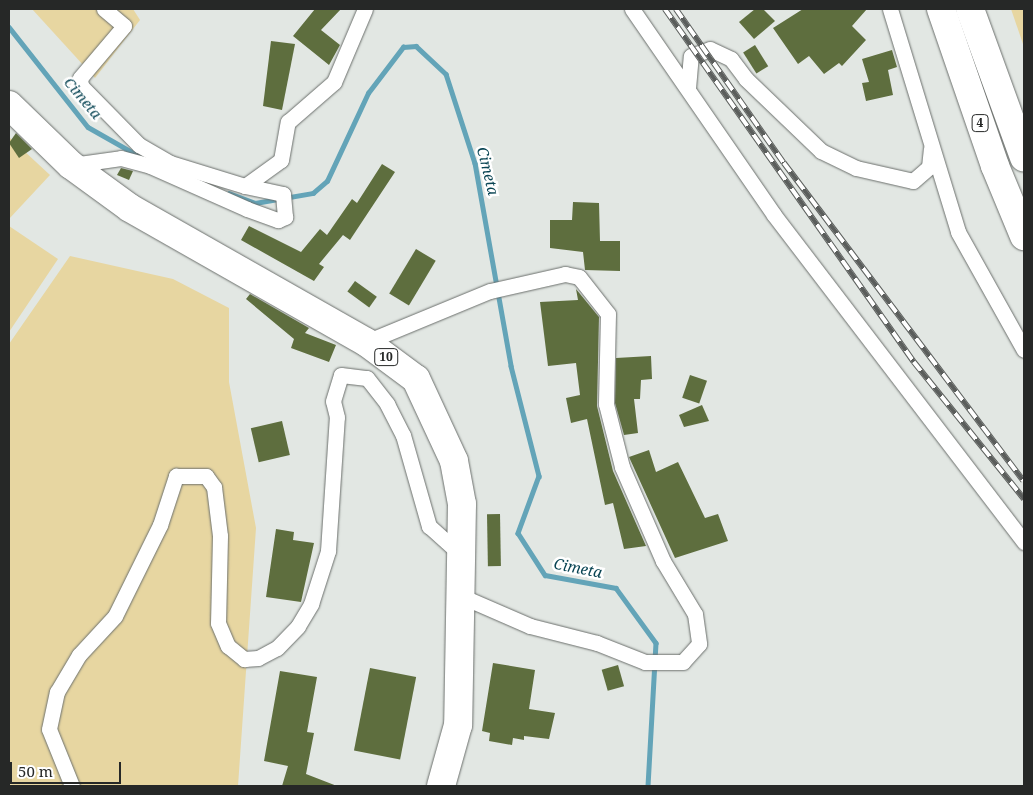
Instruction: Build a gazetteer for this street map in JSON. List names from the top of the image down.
{
  "streets": {
    "highway": ["4", "10"]
  },
  "water": ["Cimeta"],
  "scale_bar": "50 m"
}
